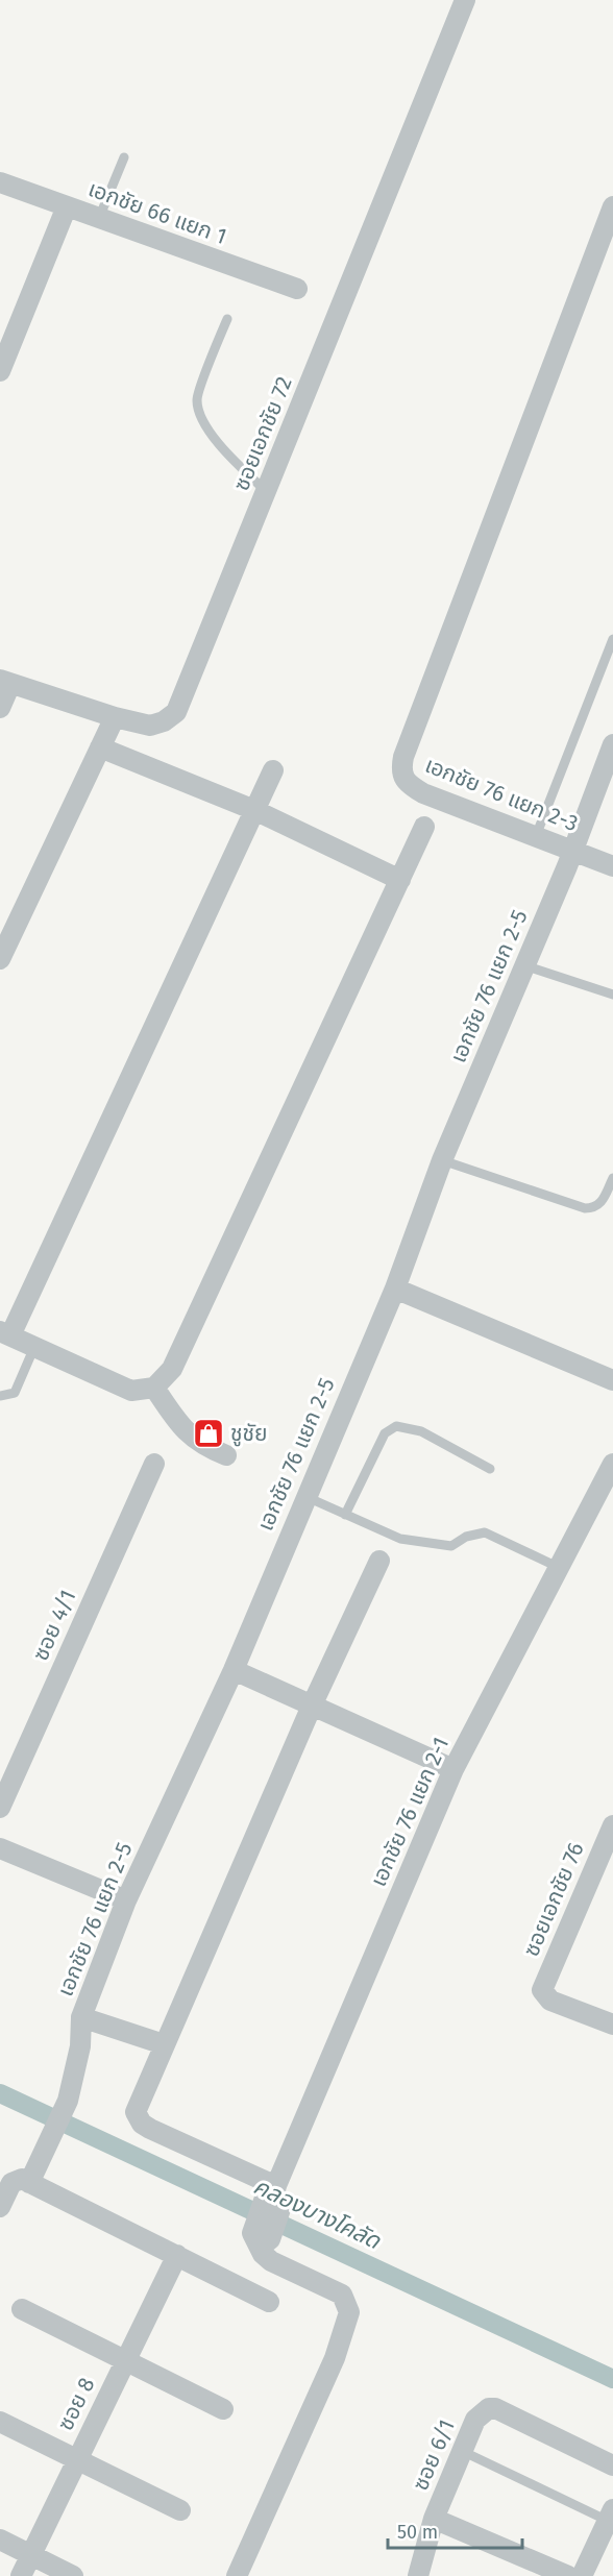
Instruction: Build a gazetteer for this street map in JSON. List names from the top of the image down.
{
  "streets": {
    "street": [
      "เอกชัย 66 แยก 1",
      "ซอยเอกชัย 72",
      "เอกชัย 76 แยก 2-3",
      "เอกชัย 76 แยก 2-5",
      "ซอย 4/1",
      "เอกชัย 76 แยก 2-1",
      "ซอยเอกชัย 76",
      "ซอย 8",
      "ซอย 6/1"
    ]
  },
  "crossings": [
    ["เอกชัย 76 แยก 2-3", "เอกชัย 76 แยก 2-5"]
  ],
  "water": ["คลองบางโคลัด"],
  "places": {
    "shop": ["ชูชัย"]
  },
  "scale_bar": "50 m"
}
